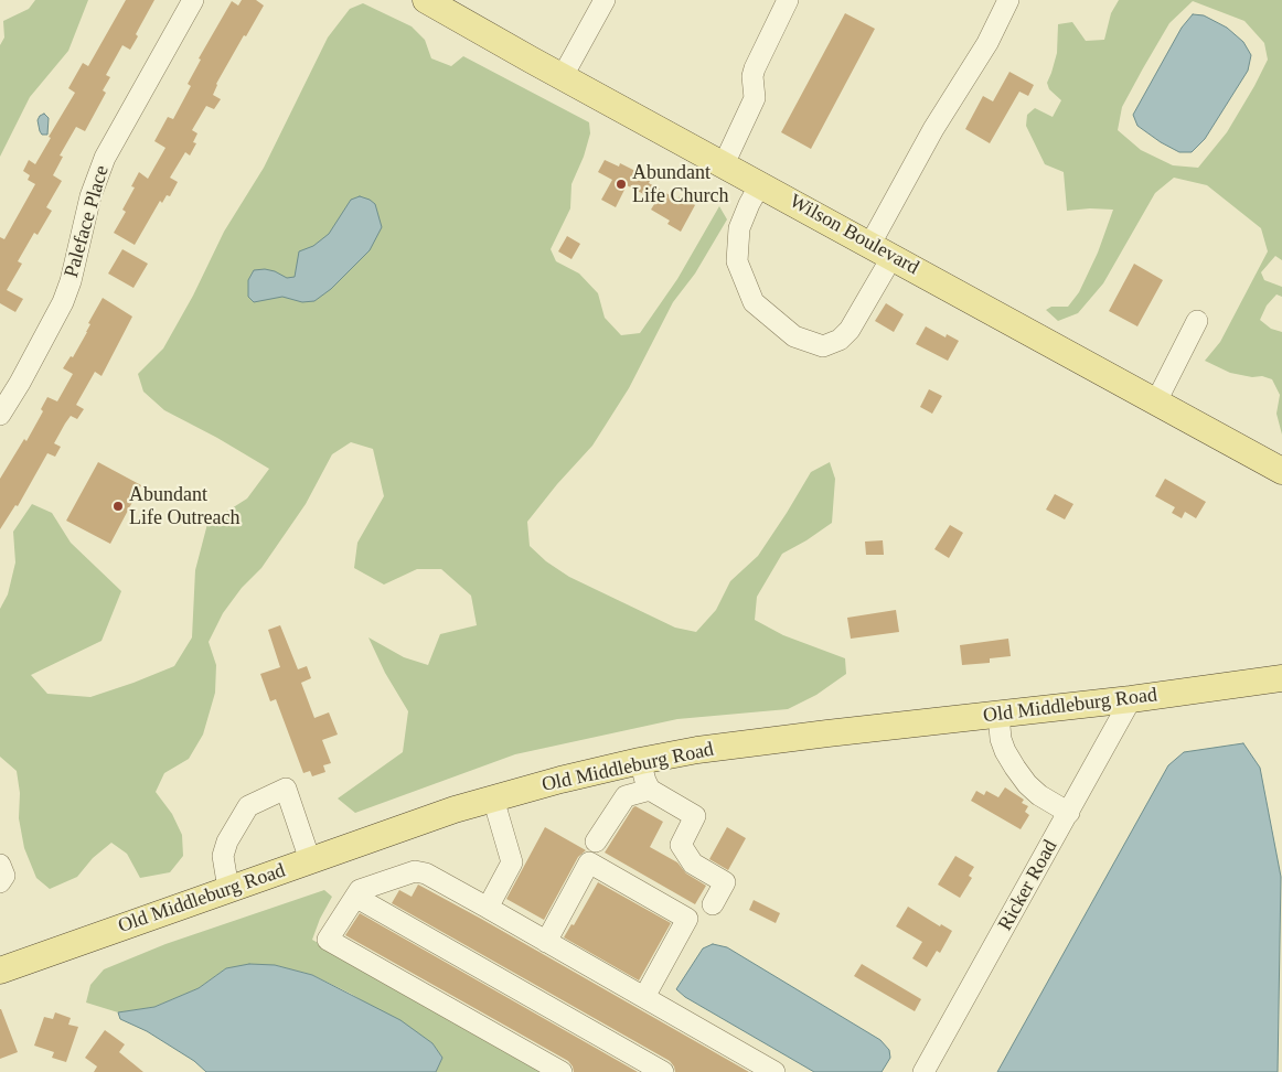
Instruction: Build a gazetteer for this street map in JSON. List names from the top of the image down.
{
  "streets": {
    "main road": ["Wilson Boulevard", "Old Middleburg Road"],
    "street": ["Paleface Place", "Ricker Road"]
  },
  "crossings": [
    ["Old Middleburg Road", "Ricker Road"]
  ],
  "places": ["Abundant Life Church", "Abundant Life Outreach"]
}
